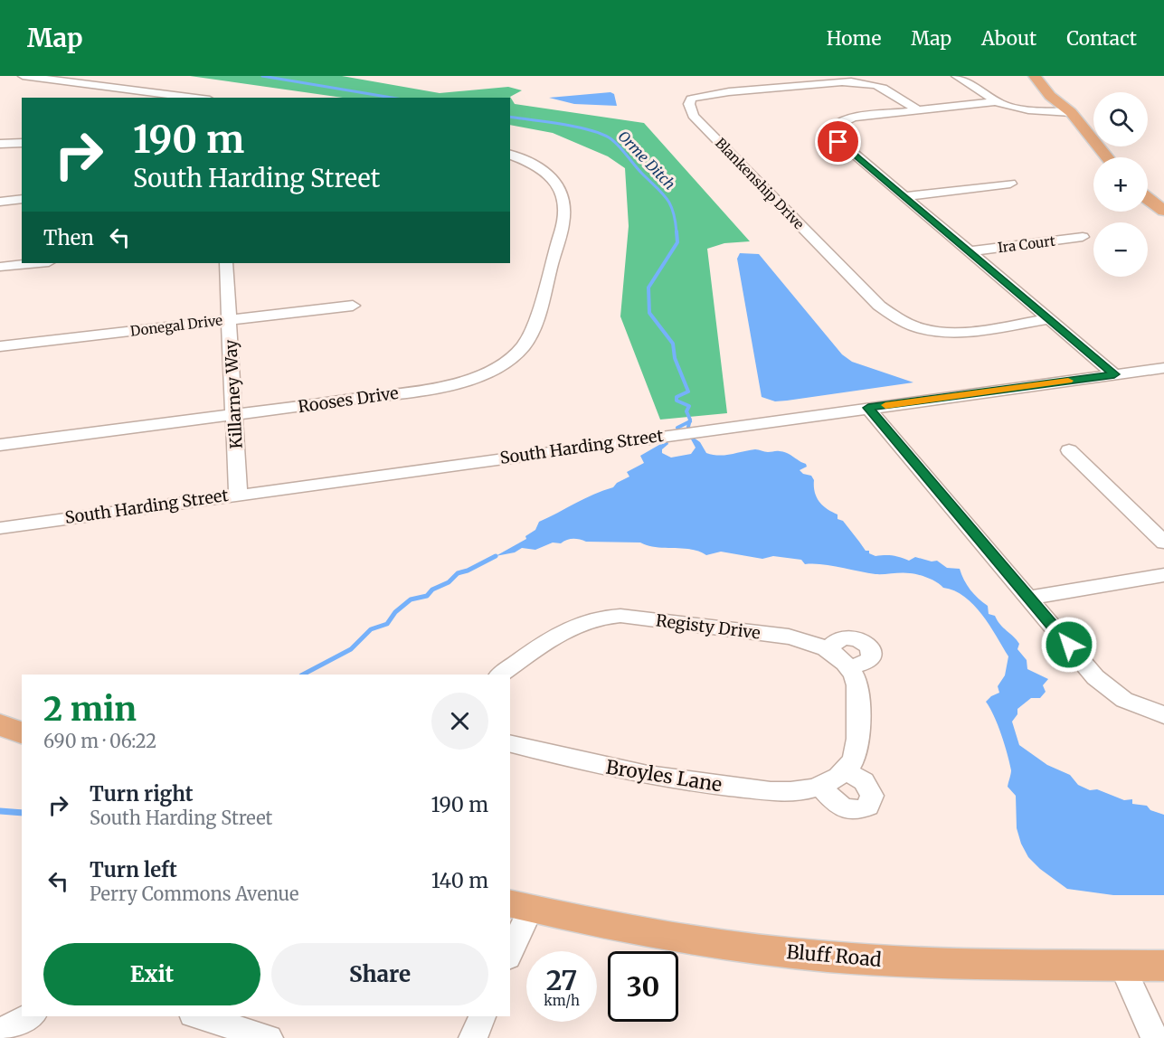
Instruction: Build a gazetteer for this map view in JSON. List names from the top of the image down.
{
  "streets": {
    "main road": ["Bluff Road"],
    "street": [
      "Blankenship Drive",
      "Ira Court",
      "Donegal Drive",
      "Killarney Way",
      "Rooses Drive",
      "South Harding Street",
      "Registy Drive",
      "Broyles Lane"
    ]
  },
  "crossings": [
    ["Donegal Drive", "Killarney Way"],
    ["Killarney Way", "Rooses Drive"],
    ["Killarney Way", "South Harding Street"],
    ["Registy Drive", "Broyles Lane"]
  ],
  "water": ["Orme Ditch"],
  "page": {
    "header": "Map",
    "nav": [
      "Home",
      "Map",
      "About",
      "Contact"
    ],
    "map_buttons": ["+", "−"],
    "turn": ["190 m", "South Harding Street"],
    "then": "Then",
    "heading": ["2 min", "690 m · 06:22"],
    "list": [
      {
        "name": "Turn right",
        "note": "South Harding Street",
        "value": "190 m"
      },
      {
        "name": "Turn left",
        "note": "Perry Commons Avenue",
        "value": "140 m"
      }
    ],
    "buttons": ["Exit", "Share"],
    "speed": "27 km/h",
    "limit": "30"
  }
}
